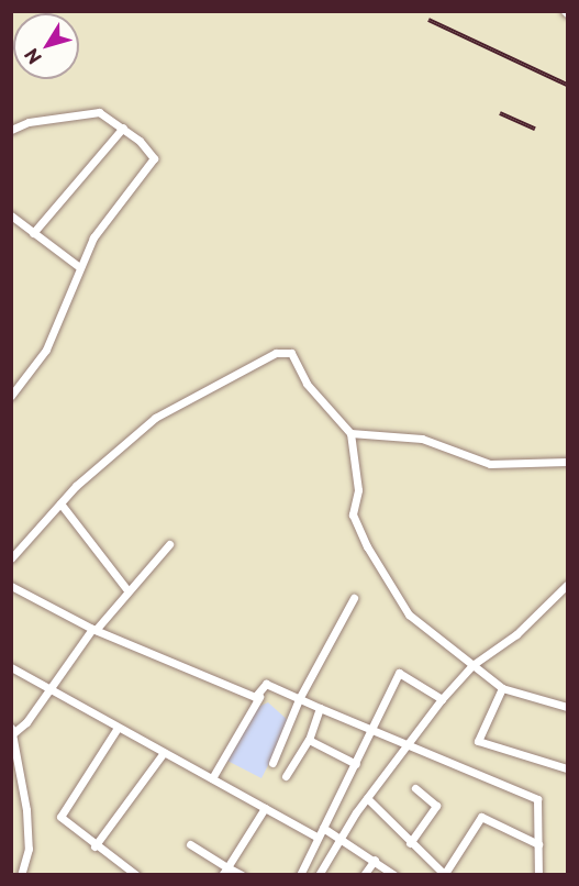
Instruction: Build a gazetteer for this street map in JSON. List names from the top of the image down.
{
  "north": "bottom left"
}
